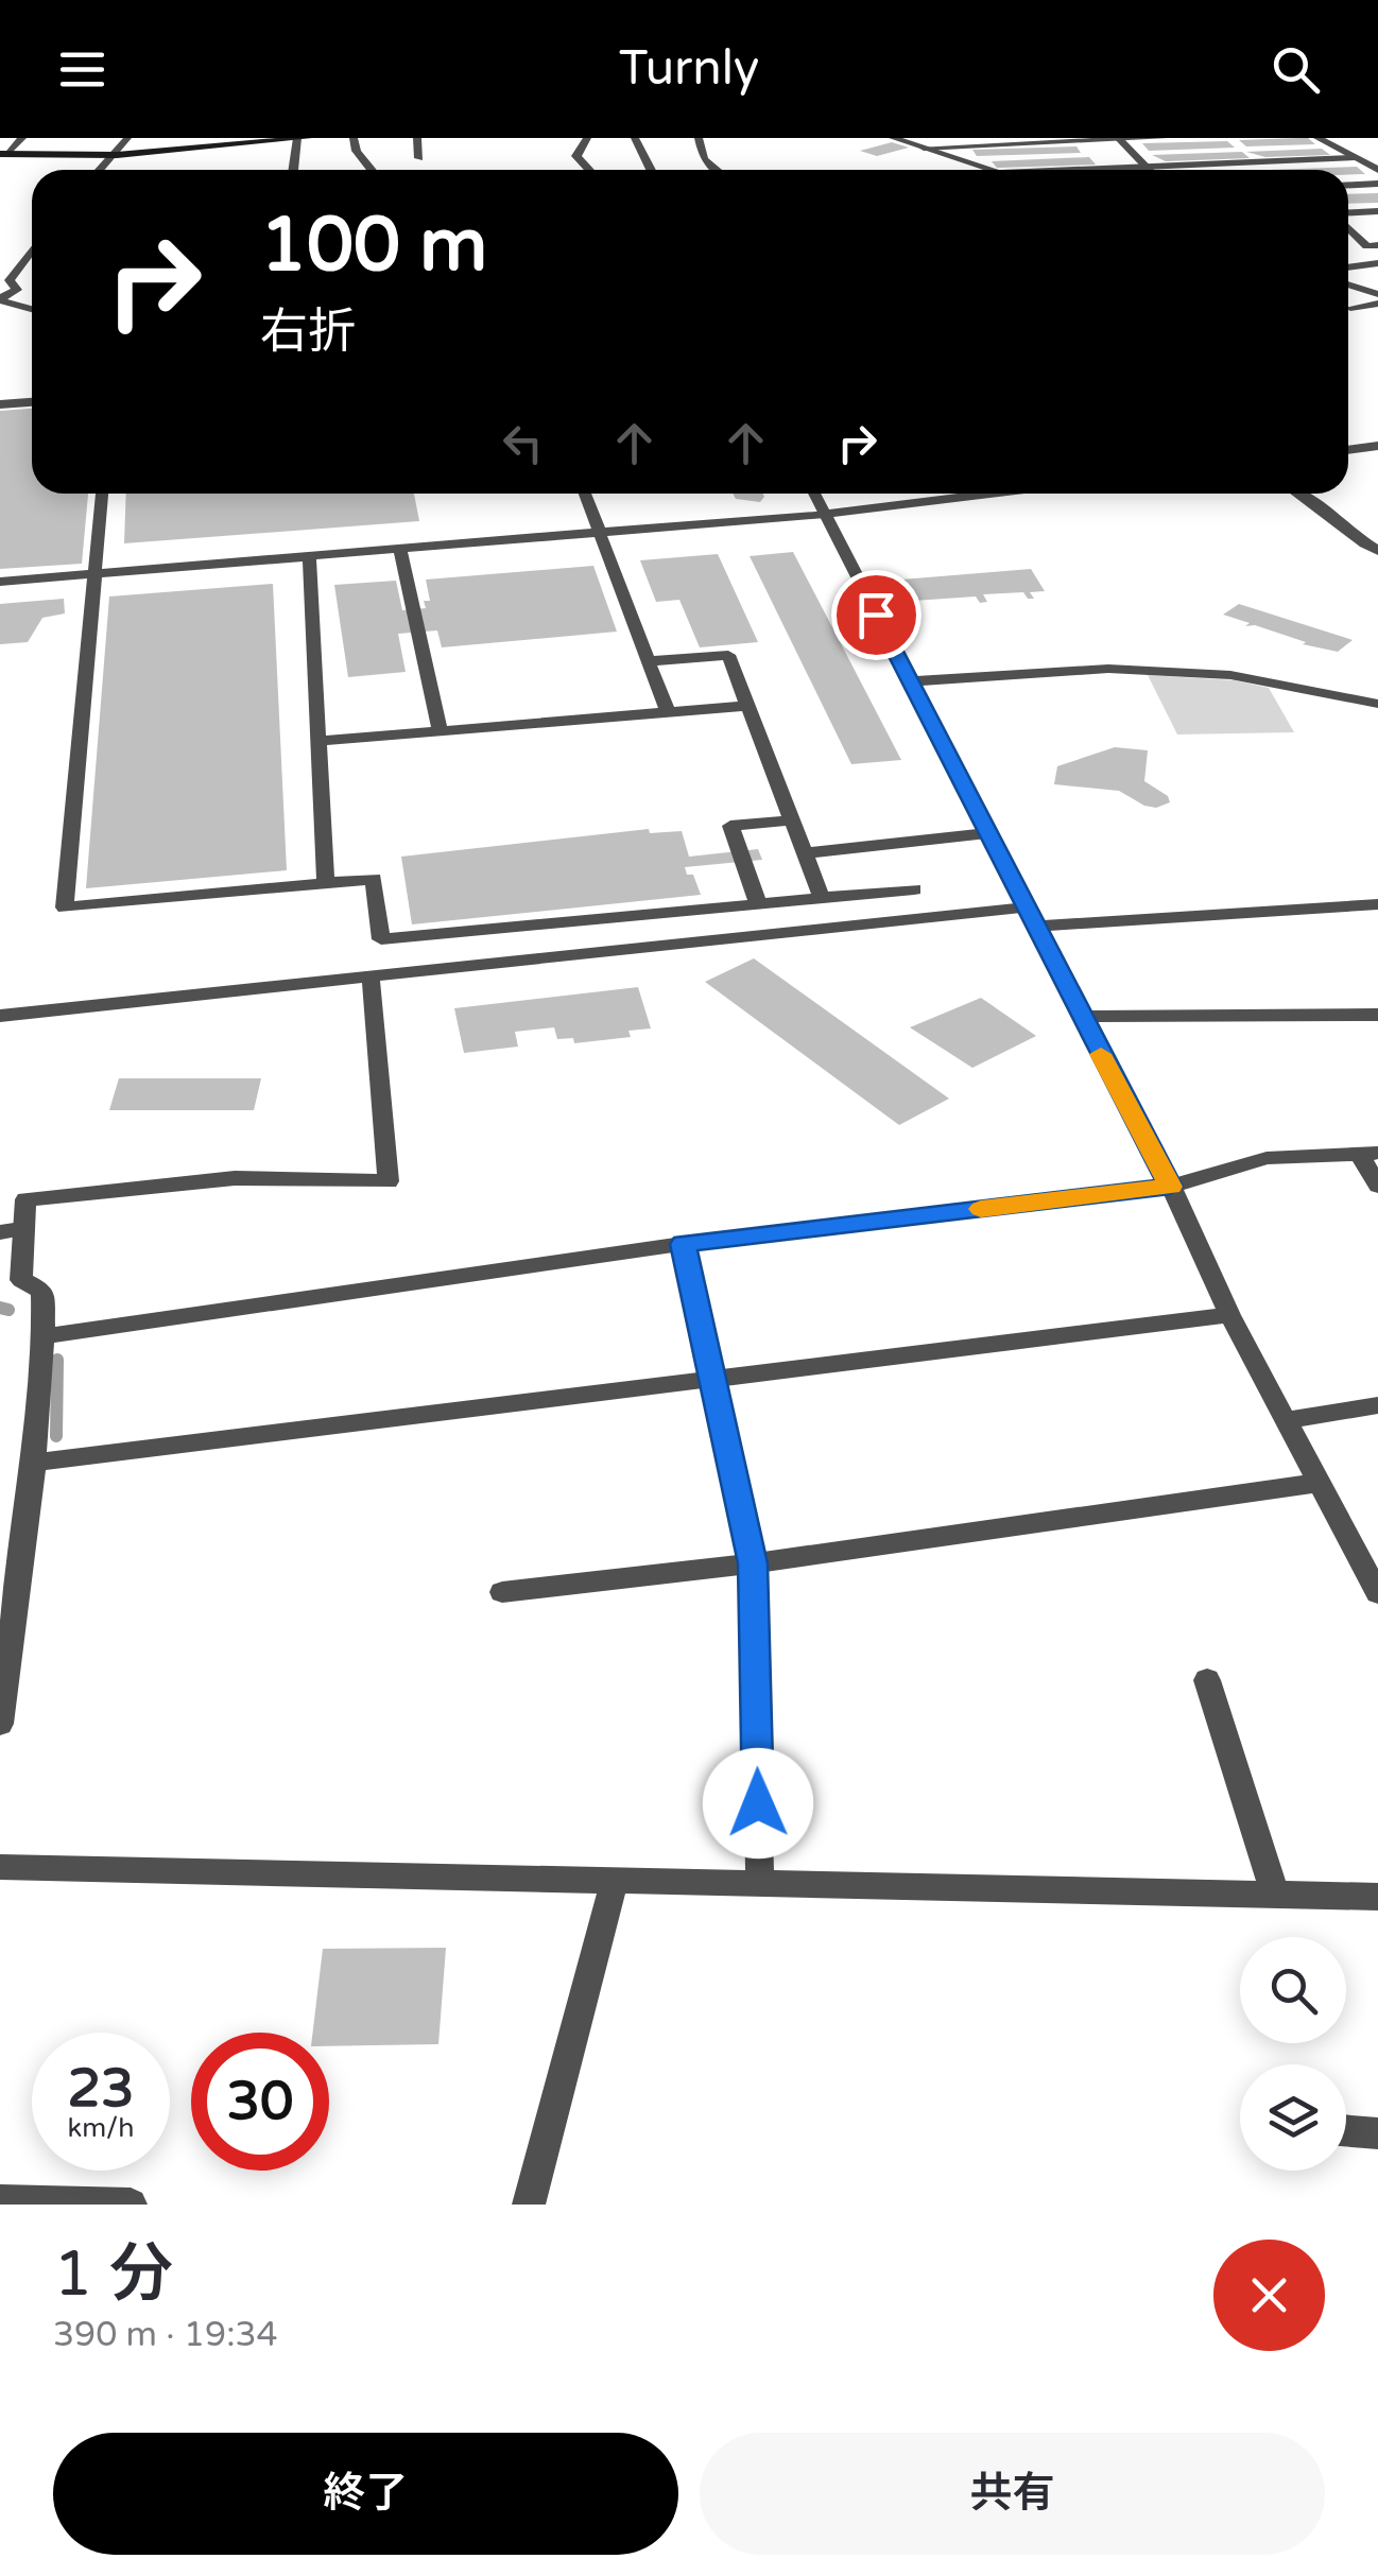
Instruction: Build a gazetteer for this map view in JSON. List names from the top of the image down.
{
  "page": {
    "header": "Turnly",
    "turn": ["100 m", "右折"],
    "speed": "23 km/h",
    "limit": "30",
    "heading": ["1 分", "390 m · 19:34"],
    "buttons": ["終了", "共有"]
  }
}
